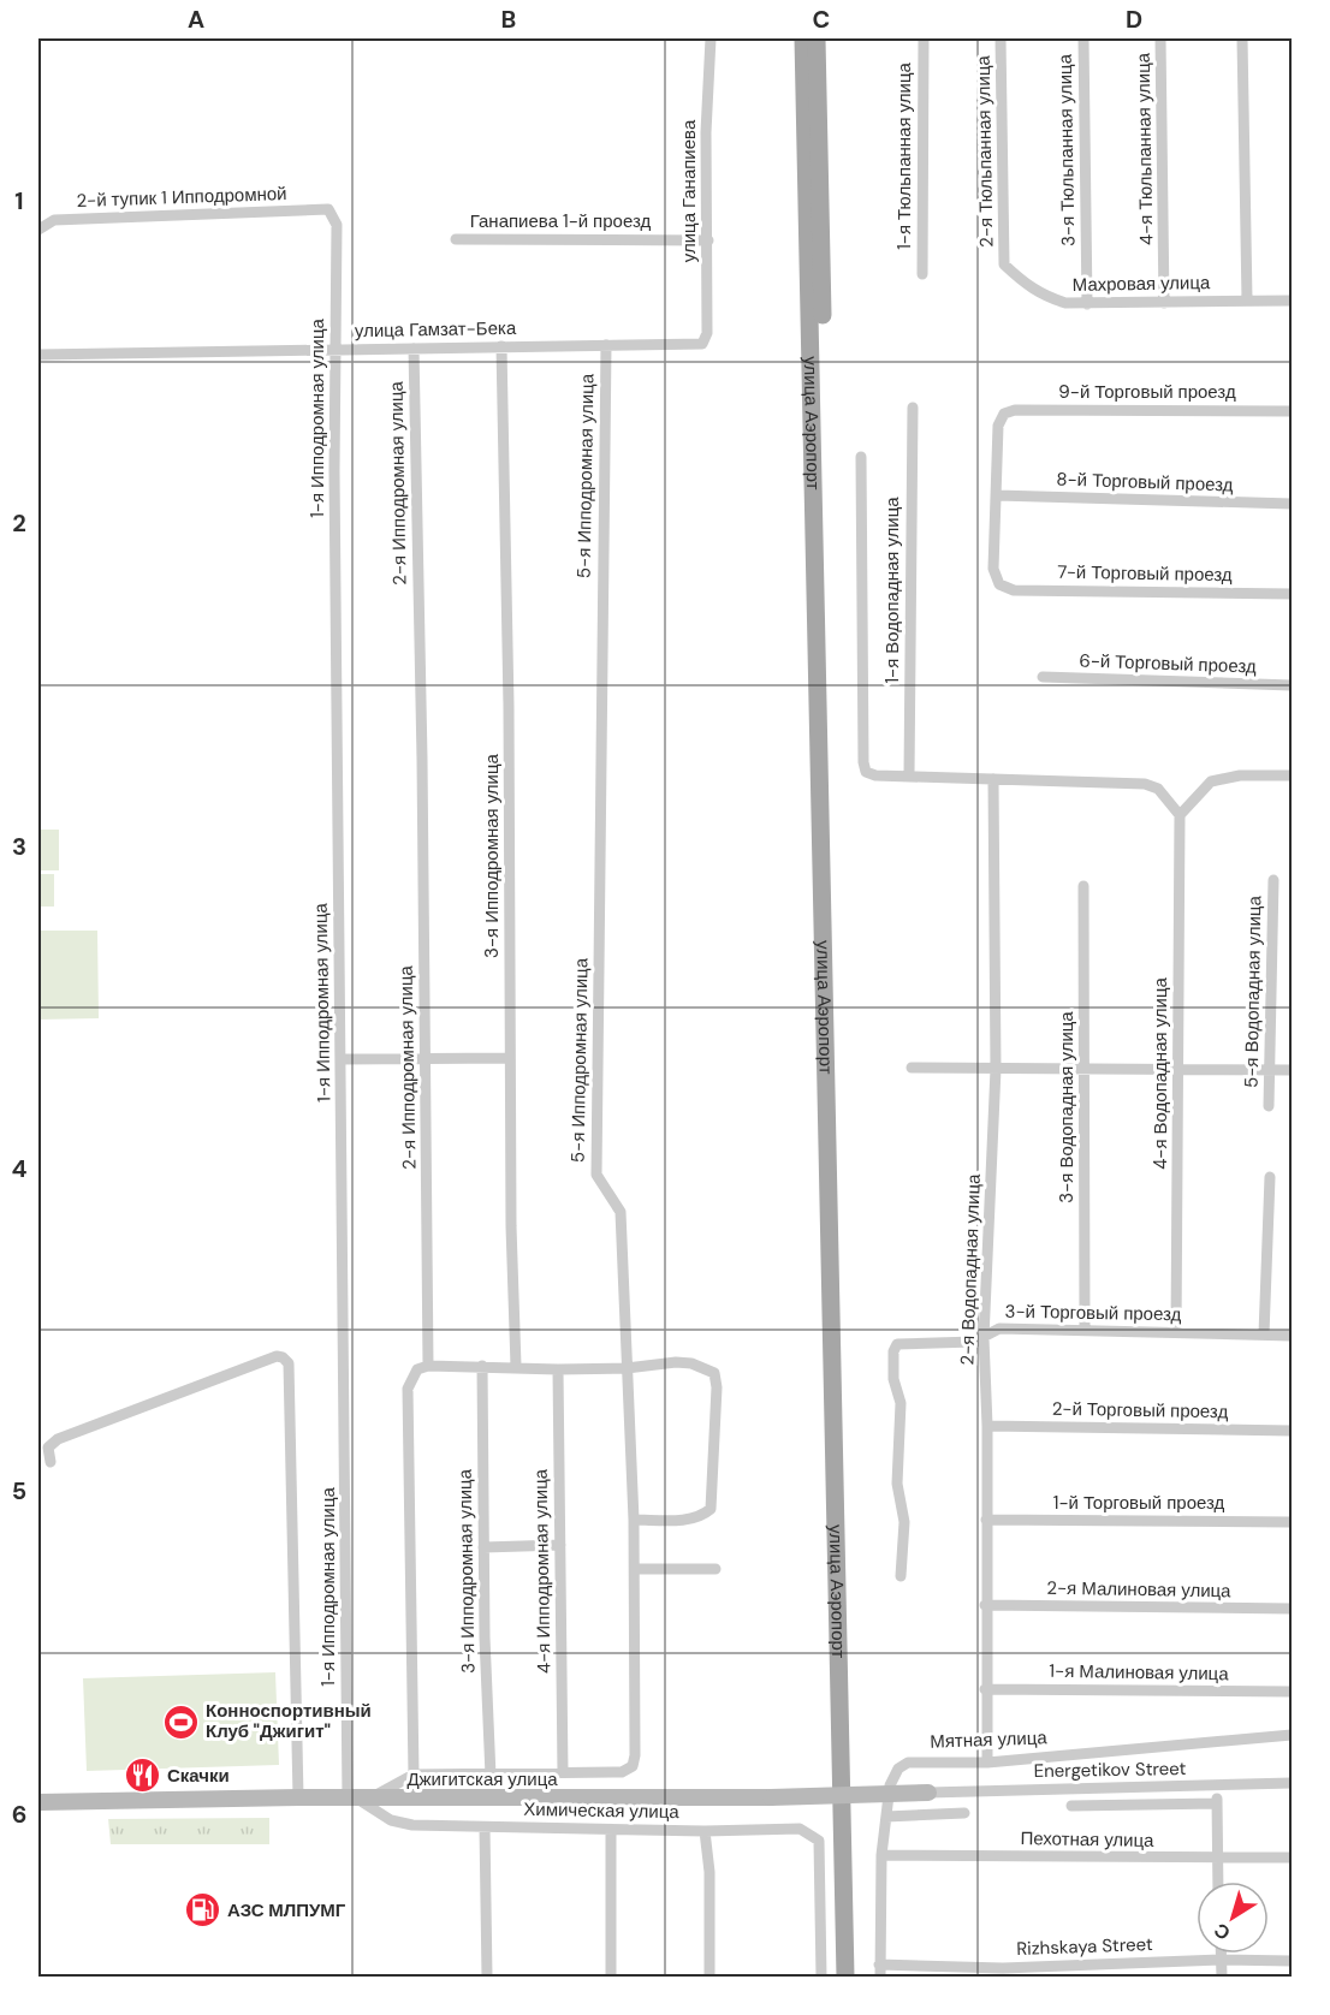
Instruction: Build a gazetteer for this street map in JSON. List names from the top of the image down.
{
  "streets": {
    "main road": ["улица Аэропорт"],
    "street": [
      "4-я Тюльпанная улица",
      "3-я Тюльпанная улица",
      "2-я Тюльпанная улица",
      "1-я Тюльпанная улица",
      "улица Ганапиева",
      "2-й тупик 1 Ипподромной",
      "Ганапиева 1-й проезд",
      "Махровая улица",
      "улица Гамзат-Бека",
      "9-й Торговый проезд",
      "1-я Ипподромная улица",
      "5-я Ипподромная улица",
      "8-й Торговый проезд",
      "2-я Ипподромная улица",
      "7-й Торговый проезд",
      "1-я Водопадная улица",
      "6-й Торговый проезд",
      "3-я Ипподромная улица",
      "5-я Водопадная улица",
      "4-я Водопадная улица",
      "3-я Водопадная улица",
      "2-я Водопадная улица",
      "3-й Торговый проезд",
      "2-й Торговый проезд",
      "1-й Торговый проезд",
      "4-я Ипподромная улица",
      "2-я Малиновая улица",
      "1-я Малиновая улица",
      "Мятная улица",
      "Energetikov Street",
      "Джигитская улица",
      "Химическая улица",
      "Пехотная улица",
      "Rizhskaya Street"
    ]
  },
  "crossings": [
    ["4-я Тюльпанная улица", "Махровая улица"],
    ["3-я Тюльпанная улица", "Махровая улица"],
    ["2-я Тюльпанная улица", "Махровая улица"],
    ["улица Ганапиева", "Ганапиева 1-й проезд"],
    ["улица Ганапиева", "улица Гамзат-Бека"],
    ["2-й тупик 1 Ипподромной", "1-я Ипподромная улица"],
    ["улица Гамзат-Бека", "1-я Ипподромная улица"],
    ["улица Гамзат-Бека", "5-я Ипподромная улица"],
    ["улица Гамзат-Бека", "2-я Ипподромная улица"],
    ["улица Гамзат-Бека", "3-я Ипподромная улица"],
    ["9-й Торговый проезд", "8-й Торговый проезд"],
    ["9-й Торговый проезд", "7-й Торговый проезд"],
    ["1-я Ипподромная улица", "Джигитская улица"],
    ["1-я Ипподромная улица", "Химическая улица"],
    ["5-я Ипподромная улица", "4-я Ипподромная улица"],
    ["8-й Торговый проезд", "7-й Торговый проезд"],
    ["4-я Водопадная улица", "3-й Торговый проезд"],
    ["3-я Водопадная улица", "3-й Торговый проезд"],
    ["2-я Водопадная улица", "3-й Торговый проезд"],
    ["2-я Водопадная улица", "2-й Торговый проезд"],
    ["2-я Водопадная улица", "1-й Торговый проезд"],
    ["2-я Водопадная улица", "2-я Малиновая улица"],
    ["2-я Водопадная улица", "1-я Малиновая улица"],
    ["2-я Водопадная улица", "Мятная улица"],
    ["Мятная улица", "Пехотная улица"],
    ["Мятная улица", "Rizhskaya Street"],
    ["Energetikov Street", "Джигитская улица"],
    ["Джигитская улица", "Химическая улица"]
  ],
  "places": {
    "sports": ["Конноспортивный Клуб \"Джигит\""],
    "restaurant": ["Скачки"],
    "fuel station": ["АЗС МЛПУМГ"]
  },
  "north": "bottom left",
  "grid": {
    "columns": [
      "A",
      "B",
      "C",
      "D"
    ],
    "rows": [
      "1",
      "2",
      "3",
      "4",
      "5",
      "6"
    ]
  }
}
